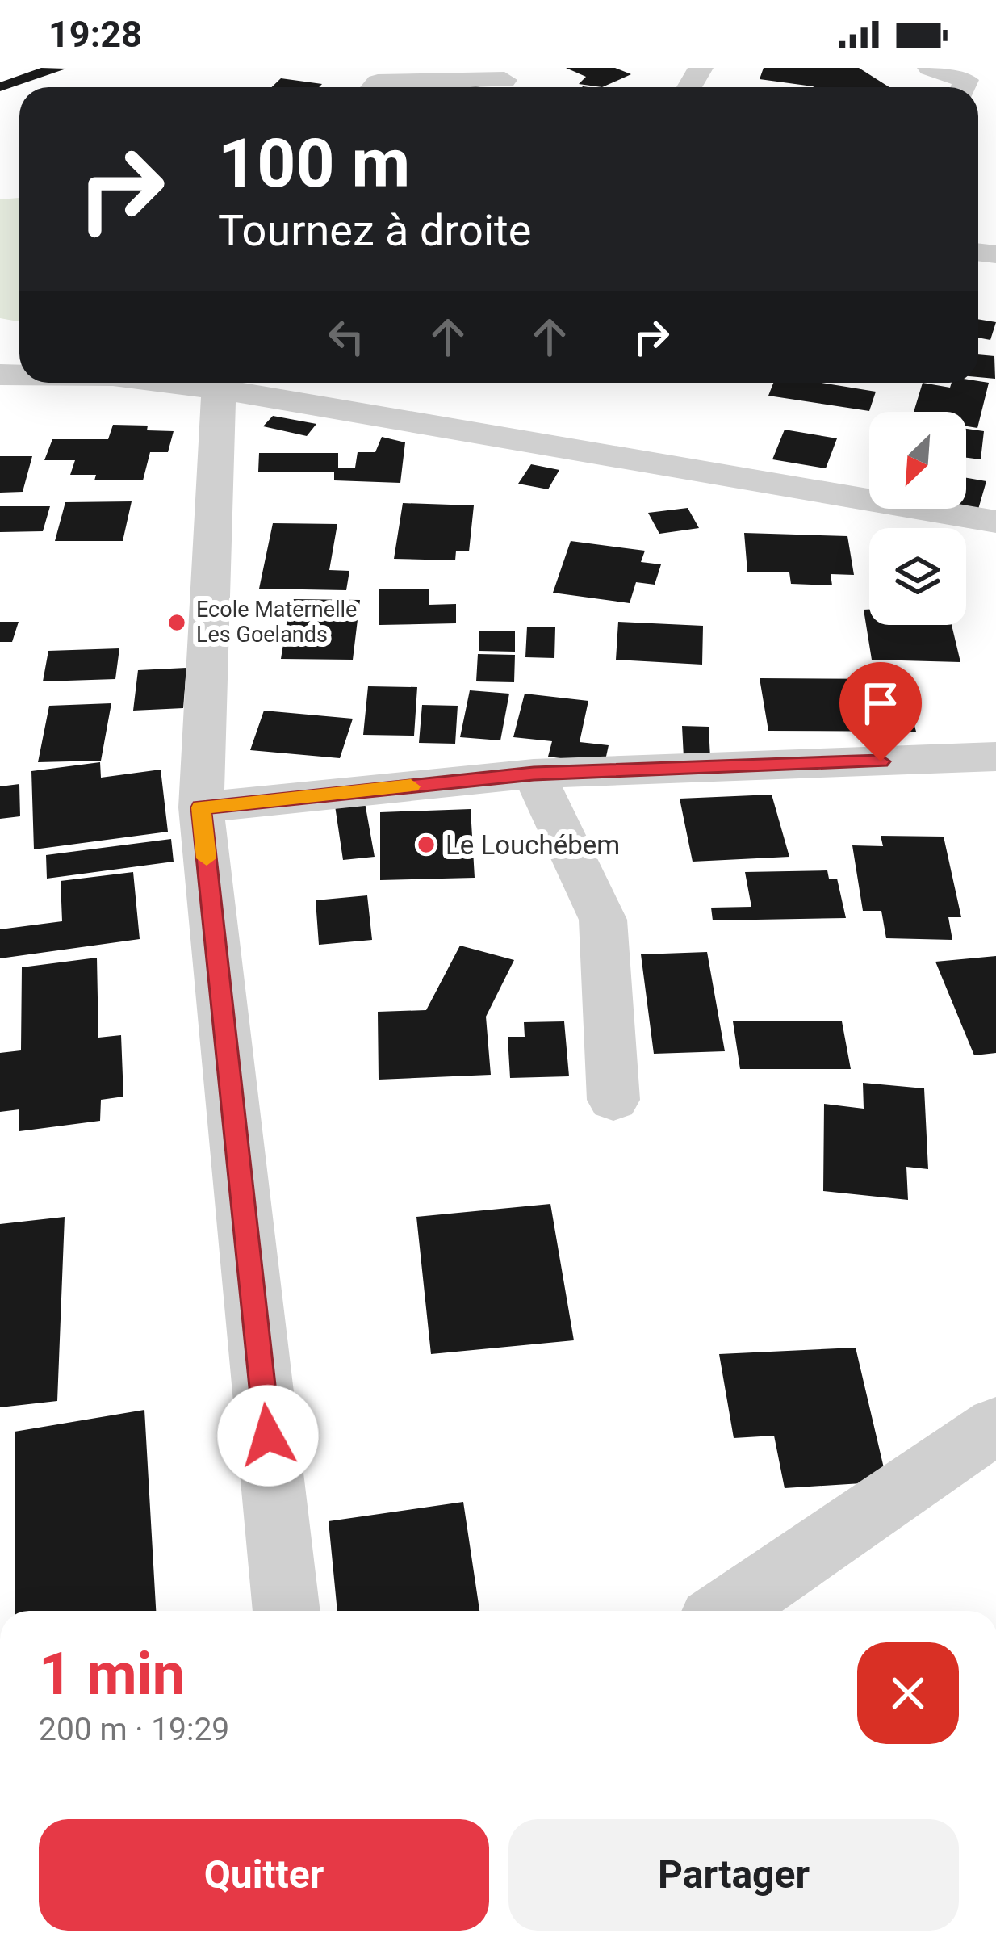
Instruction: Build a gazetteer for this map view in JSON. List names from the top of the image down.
{
  "places": ["Ecole Maternelle Les Goelands", "Le Louchébem"],
  "north": "bottom left",
  "page": {
    "status": "19:28",
    "turn": ["100 m", "Tournez à droite"],
    "heading": ["1 min", "200 m · 19:29"],
    "buttons": ["Quitter", "Partager"]
  }
}
